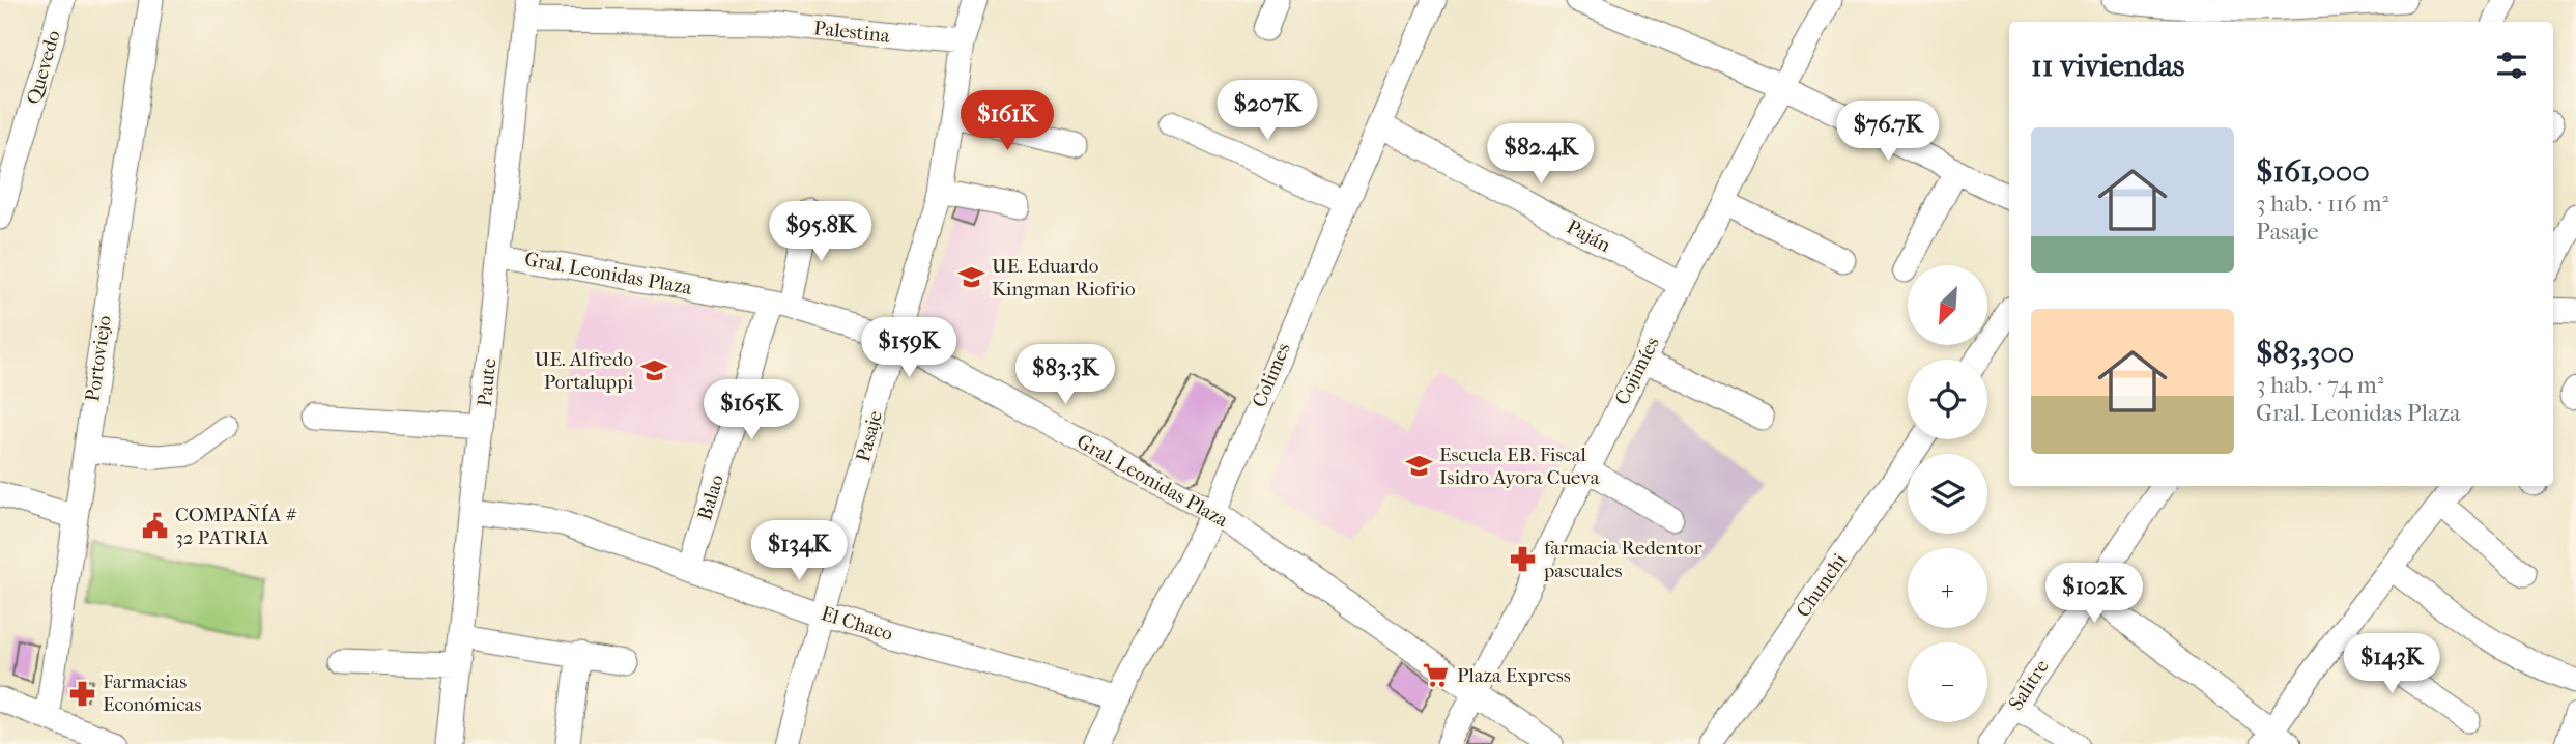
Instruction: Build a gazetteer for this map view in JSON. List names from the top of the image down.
{
  "streets": {
    "street": [
      "Palestina",
      "Quevedo",
      "Paján",
      "Gral. Leonidas Plaza",
      "Portoviejo",
      "Cojimíes",
      "Colimes",
      "Paute",
      "Pasaje",
      "Balao",
      "Chunchi",
      "El Chaco",
      "Salitre"
    ]
  },
  "crossings": [
    ["Palestina", "Paute"],
    ["Palestina", "Pasaje"],
    ["Paján", "Cojimíes"],
    ["Paján", "Colimes"],
    ["Gral. Leonidas Plaza", "Cojimíes"],
    ["Gral. Leonidas Plaza", "Colimes"],
    ["Gral. Leonidas Plaza", "Paute"],
    ["Gral. Leonidas Plaza", "Pasaje"],
    ["Gral. Leonidas Plaza", "Balao"],
    ["Colimes", "El Chaco"],
    ["Paute", "El Chaco"],
    ["Pasaje", "El Chaco"],
    ["Balao", "El Chaco"]
  ],
  "places": {
    "school or university": ["UE. Eduardo Kingman Riofrio", "UE. Alfredo Portaluppi", "Escuela EB. Fiscal Isidro Ayora Cueva"],
    "public building": ["COMPAÑÍA # 32 PATRIA"],
    "pharmacy": ["farmacia Redentor pascuales", "Farmacias Económicas"],
    "supermarket": ["Plaza Express"]
  },
  "north": "bottom left",
  "page": {
    "heading": "11 viviendas",
    "price": [
      "$207K",
      "$161K",
      "$76.7K",
      "$82.4K",
      "$95.8K",
      "$159K",
      "$83.3K",
      "$165K",
      "$134K",
      "$102K",
      "$143K"
    ],
    "list": [
      {
        "name": "$161,000",
        "note": "3 hab. · 116 m² · Pasaje"
      },
      {
        "name": "$83,300",
        "note": "3 hab. · 74 m² · Gral. Leonidas Plaza"
      }
    ],
    "map_buttons": ["+", "−"]
  }
}
